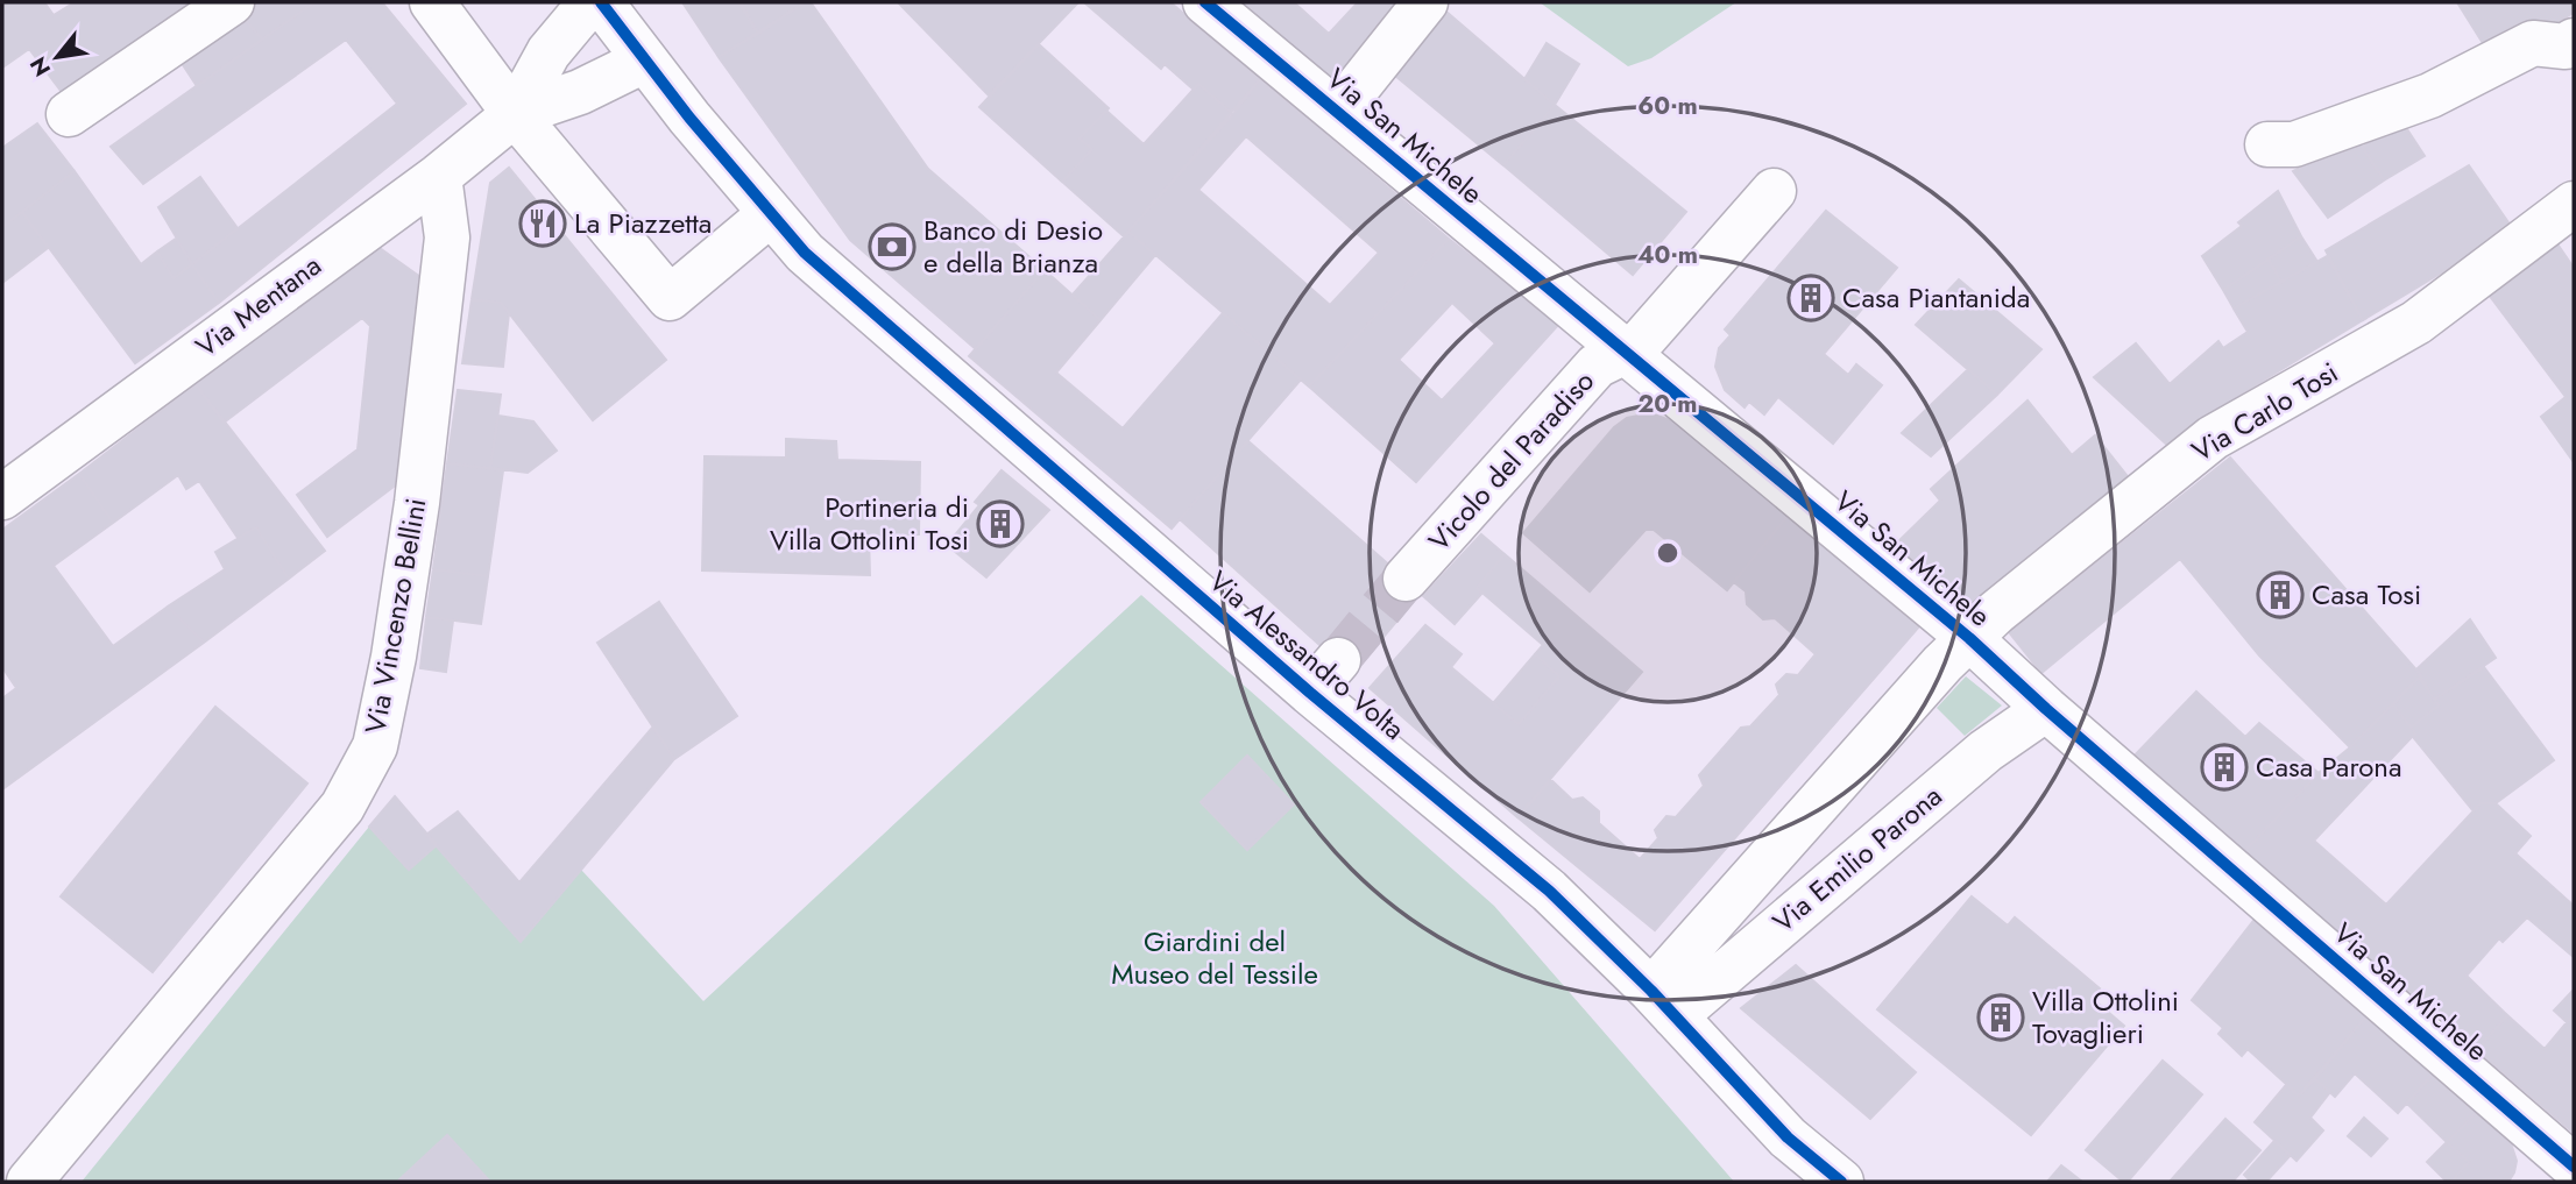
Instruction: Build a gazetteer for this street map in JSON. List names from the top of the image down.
{
  "streets": {
    "street": [
      "Via San Michele",
      "Via Mentana",
      "Via Carlo Tosi",
      "Vicolo del Paradiso",
      "Via Vincenzo Bellini",
      "Via Alessandro Volta",
      "Via Emilio Parona"
    ]
  },
  "crossings": [
    ["Via San Michele", "Via Carlo Tosi"],
    ["Via San Michele", "Vicolo del Paradiso"],
    ["Via San Michele", "Via Emilio Parona"],
    ["Via Mentana", "Via Vincenzo Bellini"],
    ["Via Carlo Tosi", "Via Emilio Parona"],
    ["Via Alessandro Volta", "Via Emilio Parona"]
  ],
  "parks": ["Giardini del Museo del Tessile"],
  "places": {
    "restaurant": ["La Piazzetta"],
    "bank": ["Banco di Desio e della Brianza"],
    "building": [
      "Casa Piantanida",
      "Portineria di Villa Ottolini Tosi",
      "Casa Tosi",
      "Casa Parona",
      "Villa Ottolini Tovaglieri"
    ]
  },
  "north": "bottom left",
  "rings": ["60 m", "40 m", "20 m"]
}
